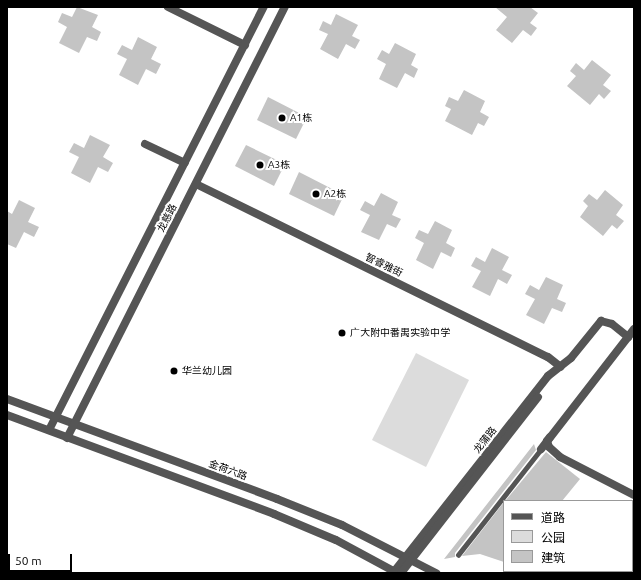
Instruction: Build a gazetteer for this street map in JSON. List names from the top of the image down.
{
  "streets": {
    "street": [
      "龙慈路",
      "智睿雅街",
      "龙蒲路",
      "金荷六路"
    ]
  },
  "crossings": [
    ["龙慈路", "智睿雅街"],
    ["龙慈路", "金荷六路"],
    ["智睿雅街", "龙蒲路"],
    ["龙蒲路", "金荷六路"]
  ],
  "places": [
    "A1栋",
    "A3栋",
    "A2栋",
    "广大附中番禺实验中学",
    "华兰幼儿园"
  ],
  "legend": ["道路", "公园", "建筑"],
  "scale_bar": "50 m"
}
